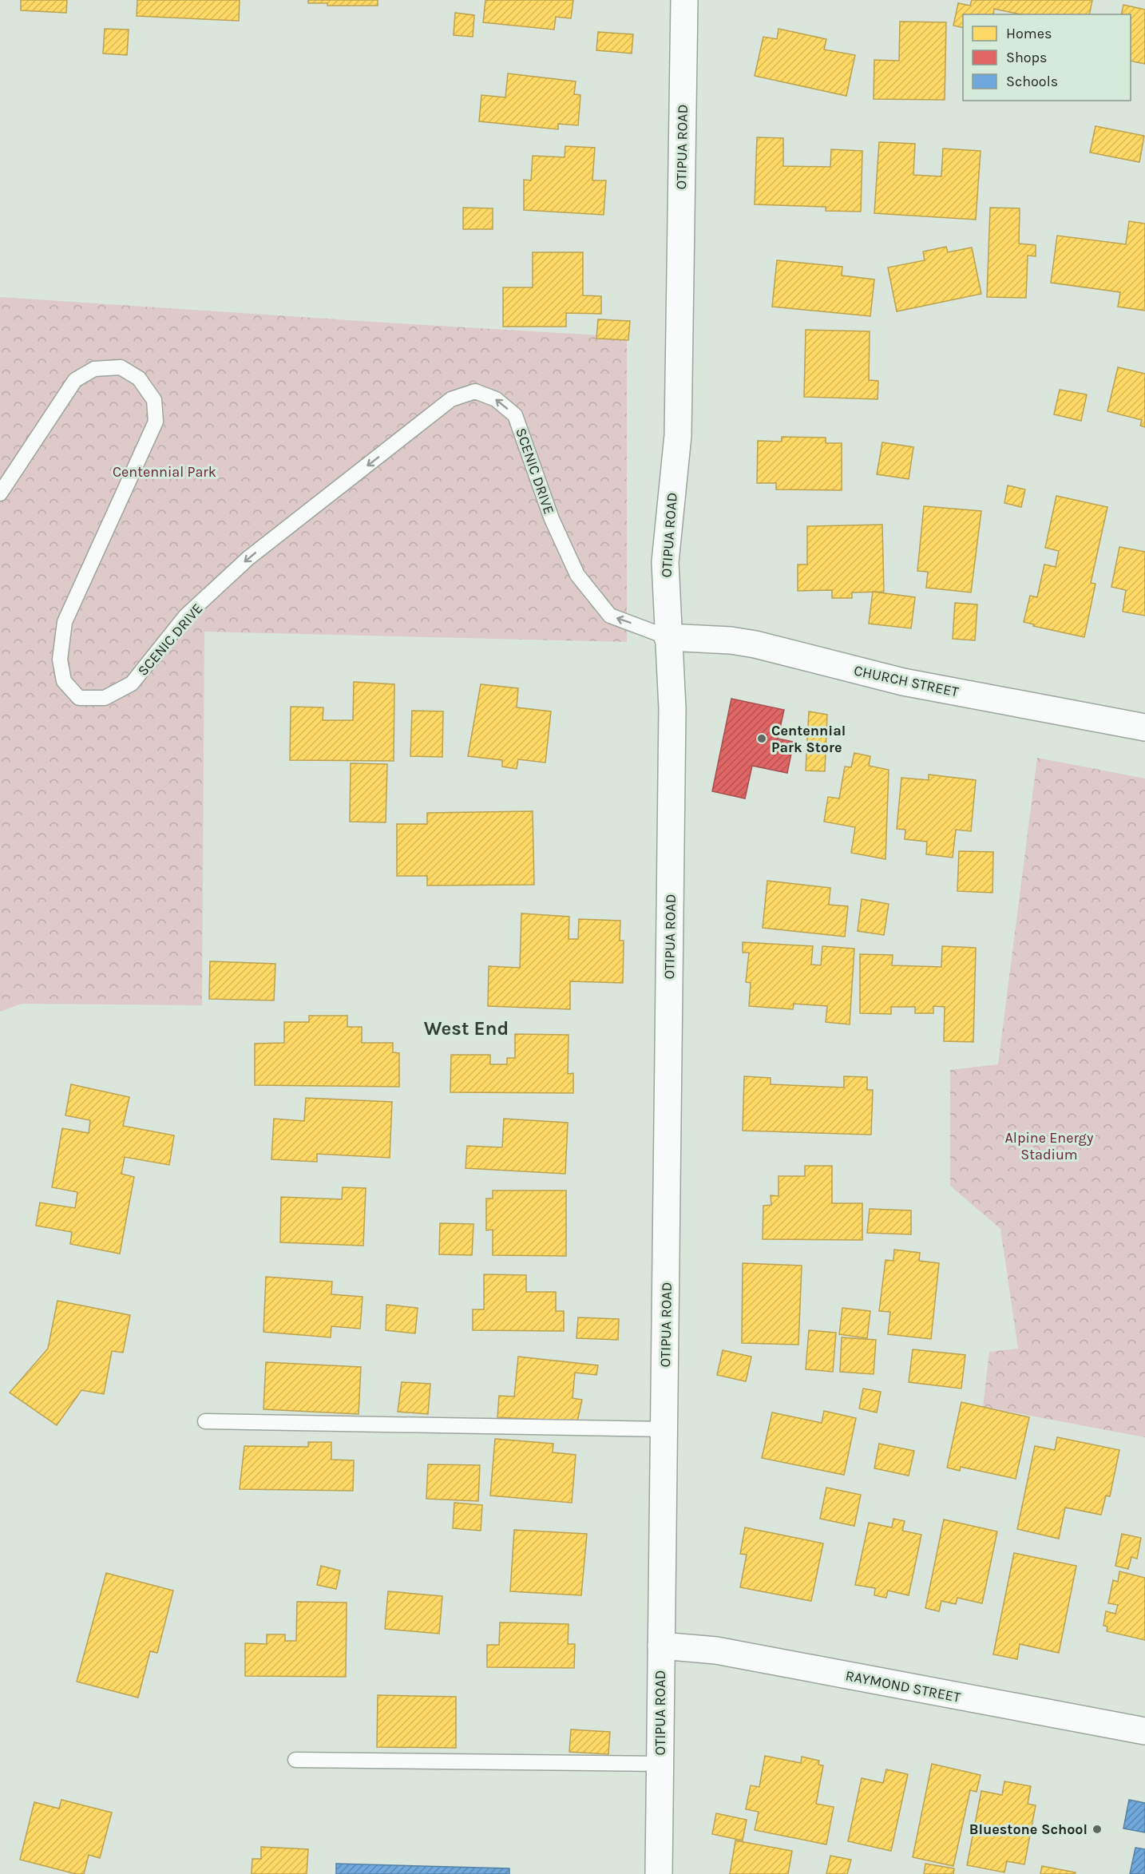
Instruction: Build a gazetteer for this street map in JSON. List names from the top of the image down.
{
  "streets": {
    "street": ["OTIPUA ROAD", "CHURCH STREET", "RAYMOND STREET"],
    "lane": ["SCENIC DRIVE"]
  },
  "crossings": [
    ["OTIPUA ROAD", "SCENIC DRIVE"],
    ["OTIPUA ROAD", "CHURCH STREET"],
    ["OTIPUA ROAD", "RAYMOND STREET"],
    ["SCENIC DRIVE", "CHURCH STREET"]
  ],
  "districts": ["West End"],
  "parks": ["Centennial Park", "Alpine Energy Stadium"],
  "places": ["Centennial Park Store", "Bluestone School"],
  "legend": ["Homes", "Shops", "Schools"]
}
